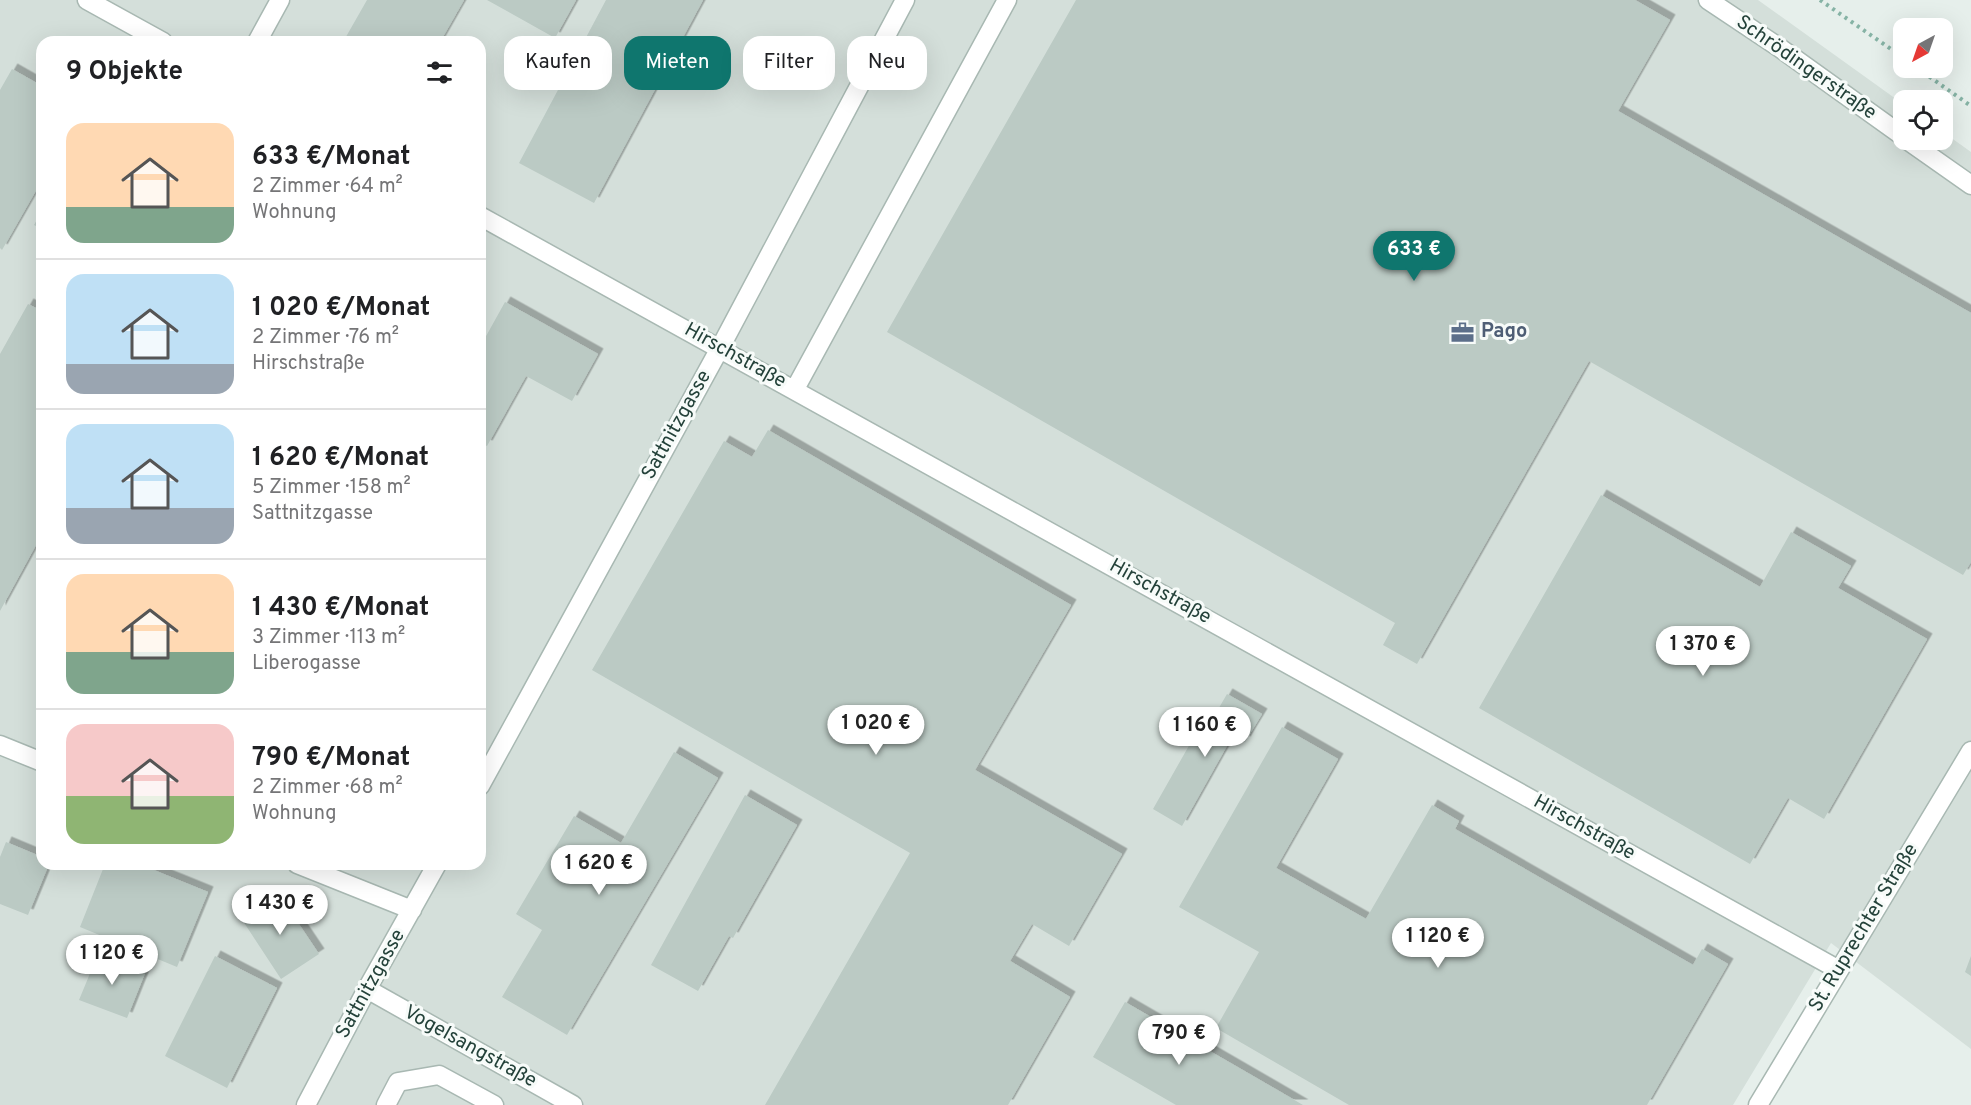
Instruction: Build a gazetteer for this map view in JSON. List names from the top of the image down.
{
  "streets": {
    "street": [
      "Schrödingerstraße",
      "Hirschstraße",
      "Sattnitzgasse",
      "St. Ruprechter Straße",
      "Vogelsangstraße"
    ]
  },
  "crossings": [
    ["Hirschstraße", "Sattnitzgasse"],
    ["Hirschstraße", "St. Ruprechter Straße"],
    ["Sattnitzgasse", "Vogelsangstraße"]
  ],
  "places": {
    "office": ["Pago"]
  },
  "north": "bottom left",
  "page": {
    "chip": [
      "Kaufen",
      "Mieten",
      "Filter",
      "Neu"
    ],
    "heading": "9 Objekte",
    "list": [
      {
        "name": "633 €/Monat",
        "note": "2 Zimmer · 64 m² · Wohnung"
      },
      {
        "name": "1 020 €/Monat",
        "note": "2 Zimmer · 76 m² · Hirschstraße"
      },
      {
        "name": "1 620 €/Monat",
        "note": "5 Zimmer · 158 m² · Sattnitzgasse"
      },
      {
        "name": "1 430 €/Monat",
        "note": "3 Zimmer · 113 m² · Liberogasse"
      },
      {
        "name": "790 €/Monat",
        "note": "2 Zimmer · 68 m² · Wohnung"
      }
    ],
    "price": [
      "633 €",
      "1 370 €",
      "1 020 €",
      "1 160 €",
      "1 620 €",
      "1 430 €",
      "1 120 €",
      "1 120 €",
      "790 €"
    ]
  }
}
